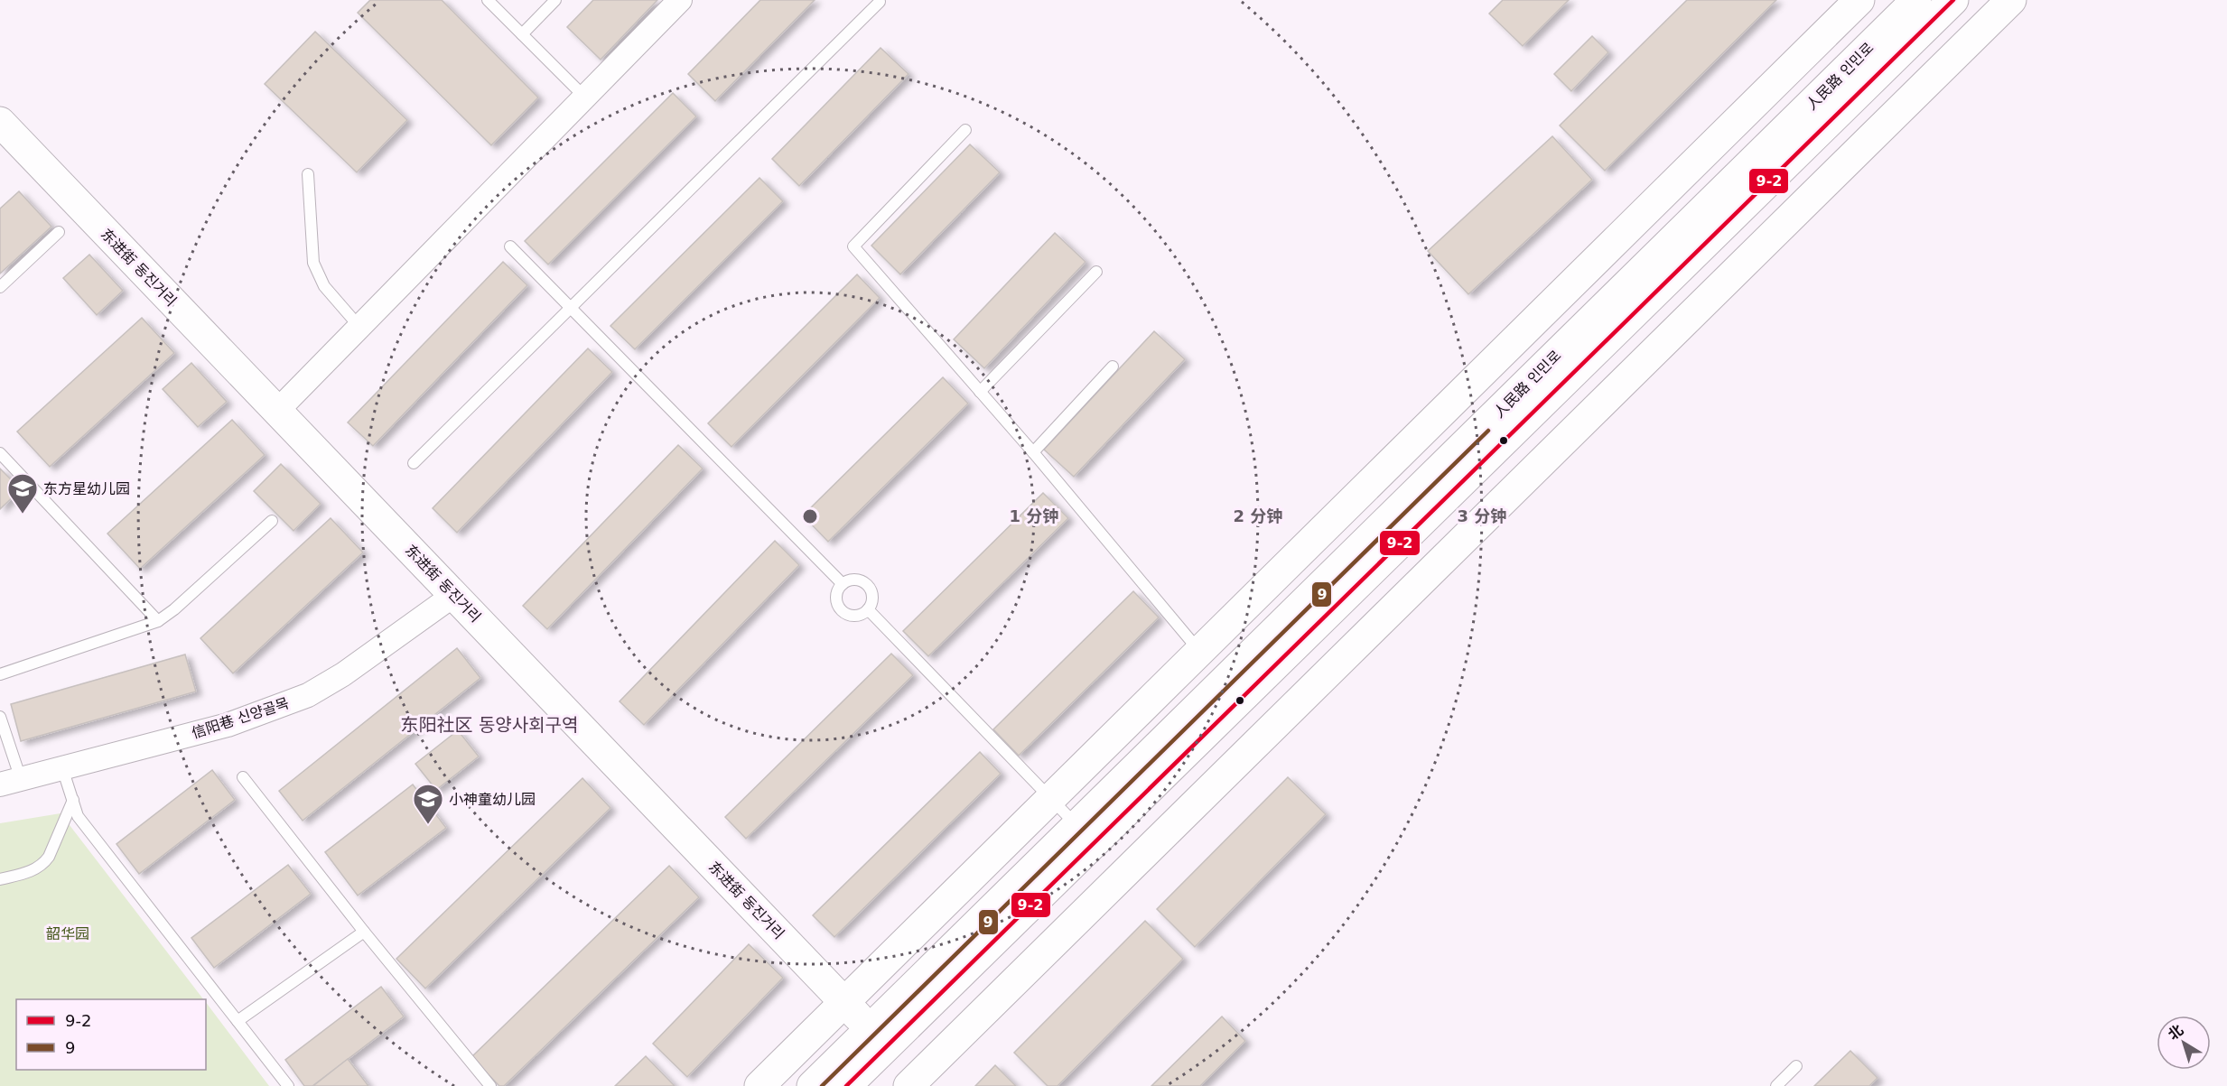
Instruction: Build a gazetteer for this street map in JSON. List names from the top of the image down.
{
  "streets": {
    "street": ["人民路 인민로", "东进街 동진거리", "信阳巷 신양골목"]
  },
  "crossings": [
    ["人民路 인민로", "东进街 동진거리"],
    ["东进街 동진거리", "信阳巷 신양골목"]
  ],
  "districts": ["东阳社区 동양사회구역"],
  "parks": ["韶华园"],
  "places": {
    "school or university": ["东方星幼儿园", "小神童幼儿园"]
  },
  "lines": ["transit line 9-2", "transit line 9"],
  "legend": ["9-2", "9"],
  "north": "top left",
  "rings": ["1 分钟", "2 分钟", "3 分钟"]
}
